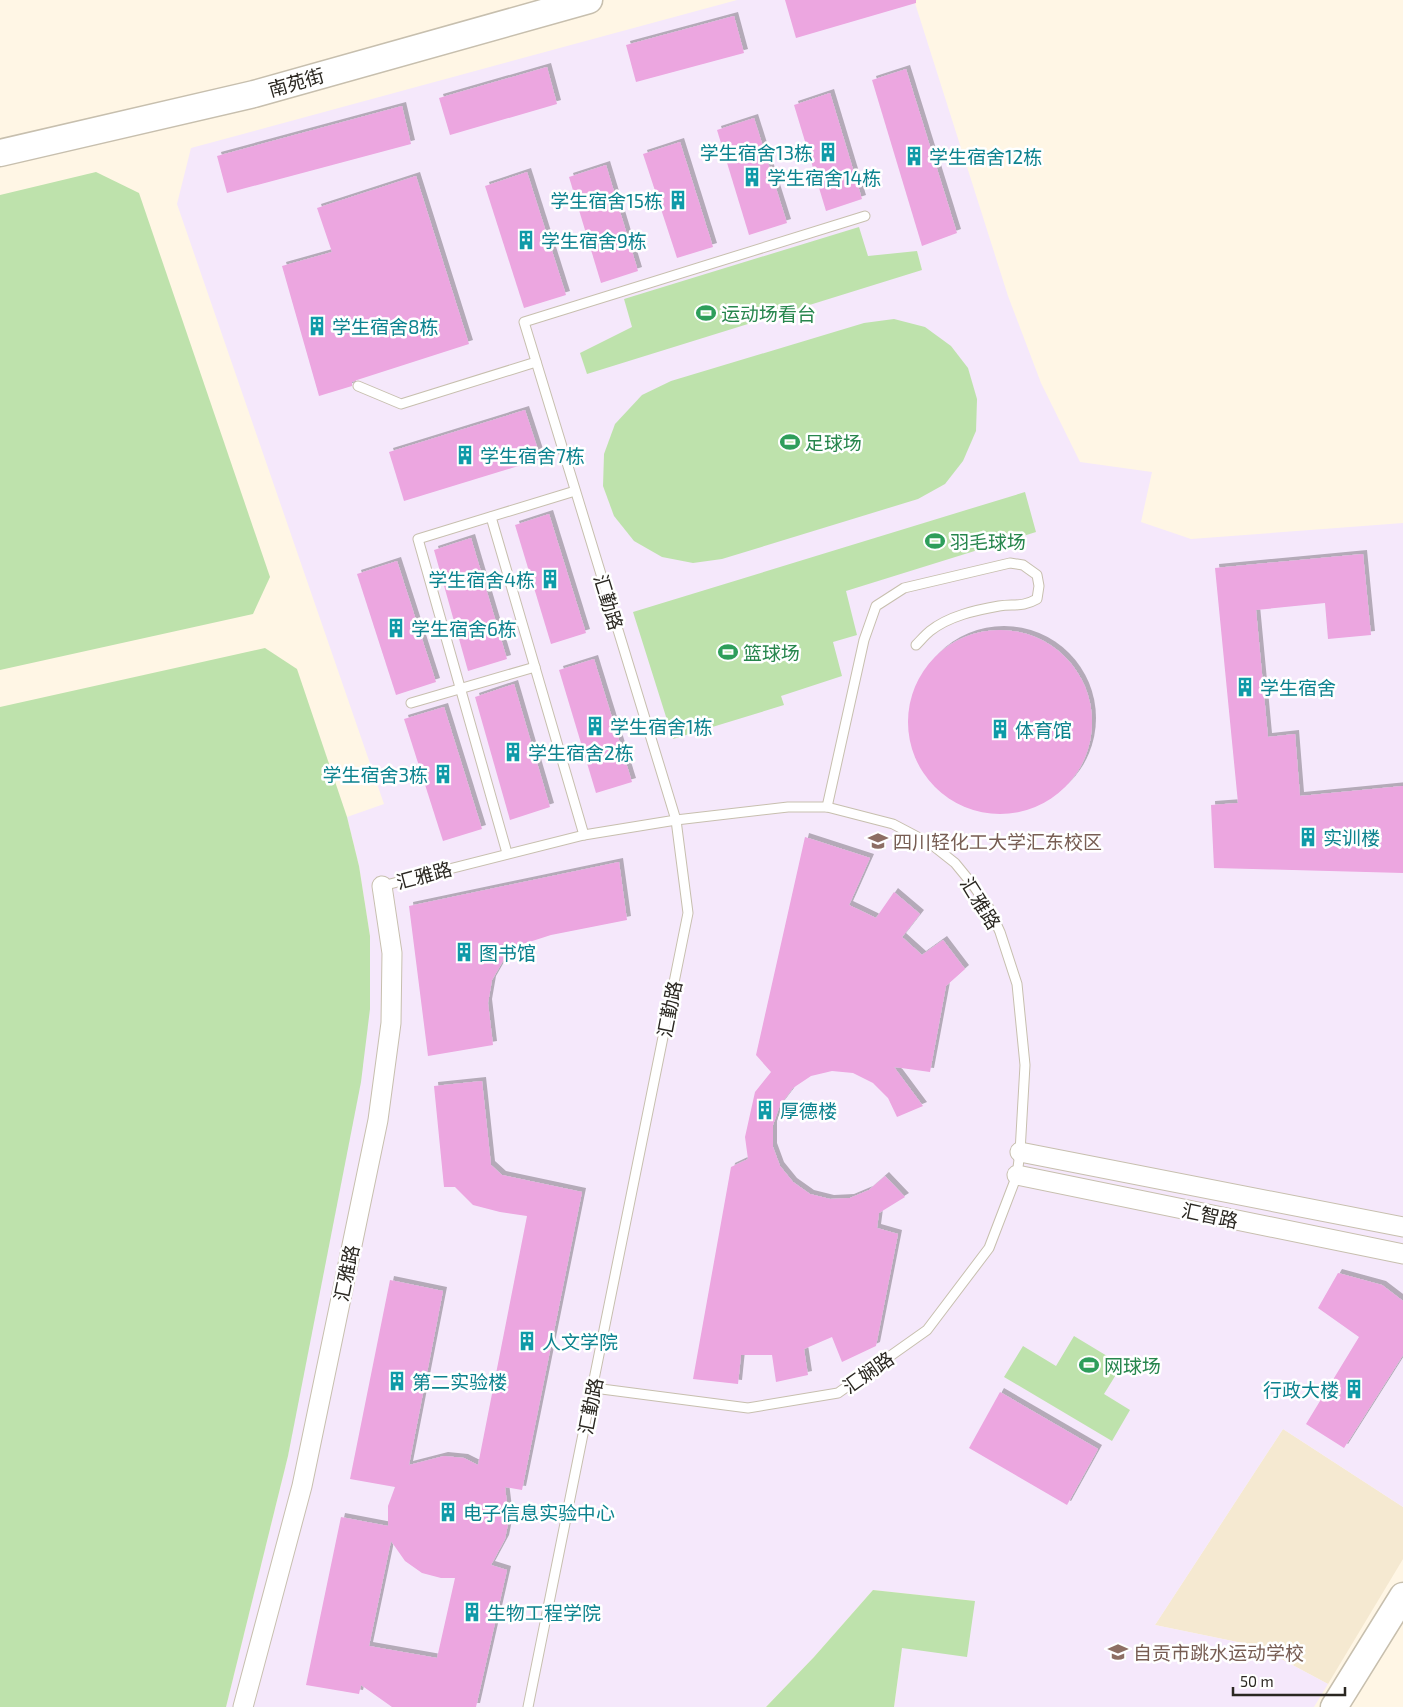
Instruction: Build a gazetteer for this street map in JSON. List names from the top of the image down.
{
  "streets": {
    "main road": ["南苑街"],
    "street": ["汇雅路", "汇智路"],
    "lane": ["汇勤路", "汇娴路"]
  },
  "crossings": [
    ["汇勤路", "汇雅路"],
    ["汇勤路", "汇娴路"],
    ["汇雅路", "汇智路"],
    ["汇雅路", "汇娴路"],
    ["汇智路", "汇娴路"]
  ],
  "places": {
    "building": [
      "学生宿舍13栋",
      "学生宿舍12栋",
      "学生宿舍14栋",
      "学生宿舍15栋",
      "学生宿舍9栋",
      "学生宿舍8栋",
      "学生宿舍7栋",
      "学生宿舍4栋",
      "学生宿舍6栋",
      "学生宿舍",
      "学生宿舍1栋",
      "体育馆",
      "学生宿舍2栋",
      "学生宿舍3栋",
      "实训楼",
      "图书馆",
      "厚德楼",
      "人文学院",
      "第二实验楼",
      "行政大楼",
      "电子信息实验中心",
      "生物工程学院"
    ],
    "sports": [
      "运动场看台",
      "足球场",
      "羽毛球场",
      "篮球场",
      "网球场"
    ],
    "school or university": ["四川轻化工大学汇东校区", "自贡市跳水运动学校"]
  },
  "scale_bar": "50 m"
}
